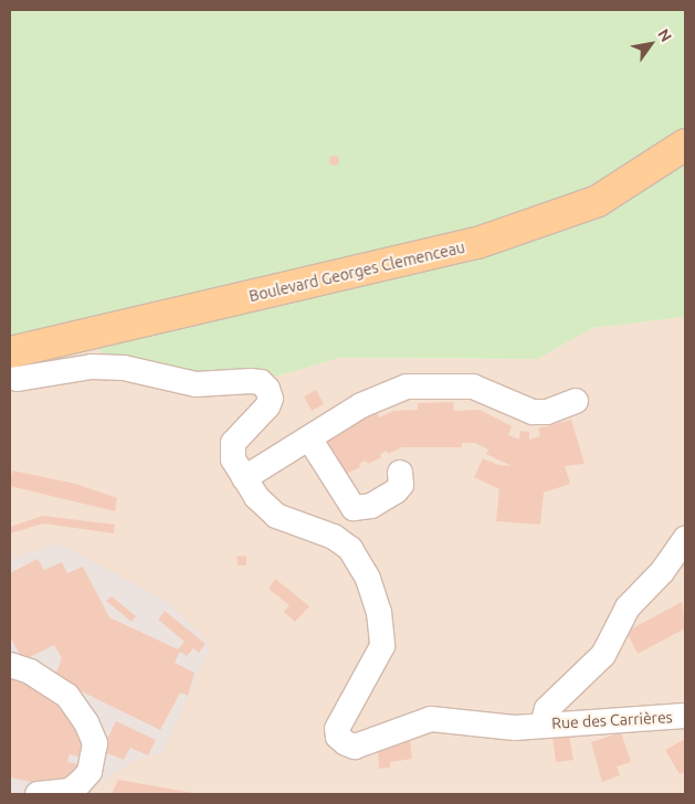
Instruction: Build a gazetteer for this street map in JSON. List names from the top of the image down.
{
  "streets": {
    "main road": ["Boulevard Georges Clemenceau"],
    "street": ["Rue des Carrières"]
  },
  "north": "top right"
}
